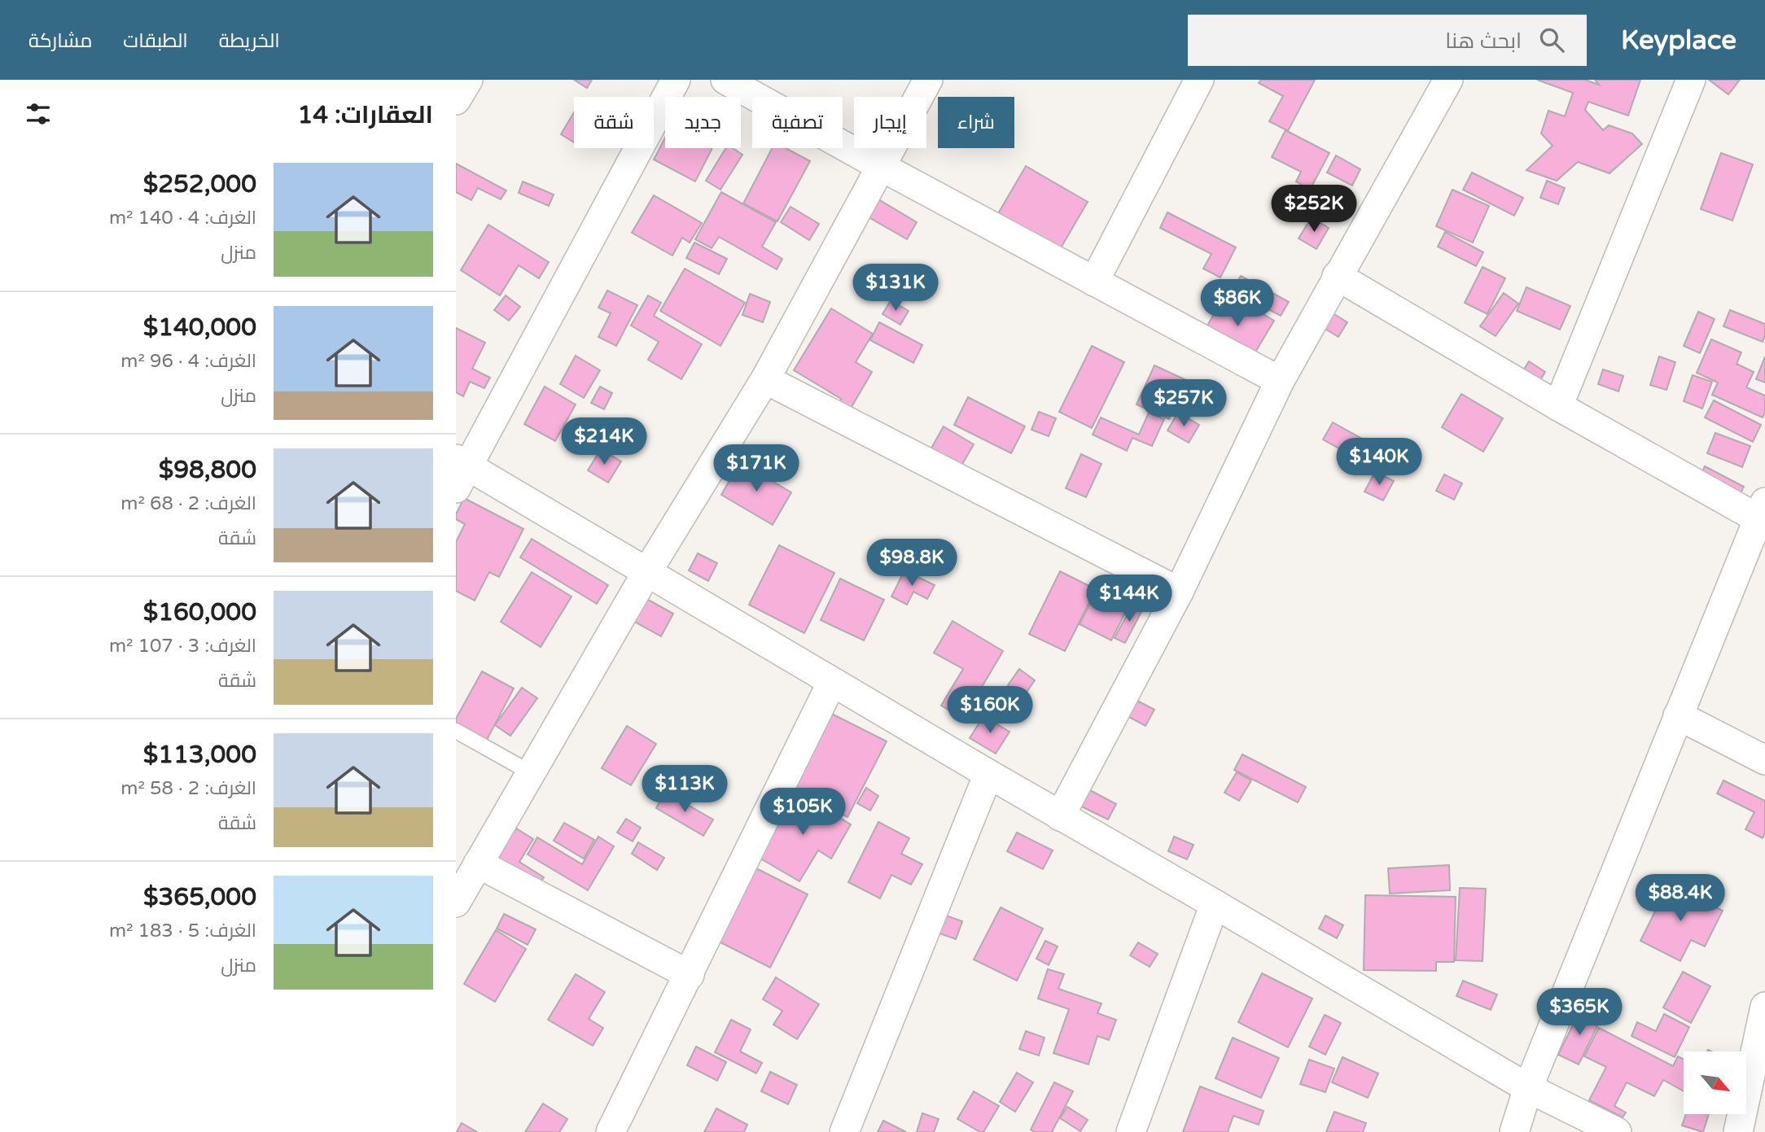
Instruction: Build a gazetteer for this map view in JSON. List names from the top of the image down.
{
  "north": "bottom right",
  "page": {
    "header": "Keyplace",
    "search": "ابحث هنا",
    "nav": ["الخريطة", "الطبقات", "مشاركة"],
    "heading": "العقارات: 14",
    "chip": [
      "شراء",
      "إيجار",
      "تصفية",
      "جديد",
      "شقة"
    ],
    "list": [
      {
        "name": "$252,000",
        "note": "الغرف: 4 · 140 m² · منزل"
      },
      {
        "name": "$140,000",
        "note": "الغرف: 4 · 96 m² · منزل"
      },
      {
        "name": "$98,800",
        "note": "الغرف: 2 · 68 m² · شقة"
      },
      {
        "name": "$160,000",
        "note": "الغرف: 3 · 107 m² · شقة"
      },
      {
        "name": "$113,000",
        "note": "الغرف: 2 · 58 m² · شقة"
      },
      {
        "name": "$365,000",
        "note": "الغرف: 5 · 183 m² · منزل"
      }
    ],
    "price": [
      "$252K",
      "$131K",
      "$86K",
      "$257K",
      "$214K",
      "$140K",
      "$171K",
      "$98.8K",
      "$144K",
      "$160K",
      "$113K",
      "$105K",
      "$88.4K",
      "$365K"
    ]
  }
}
